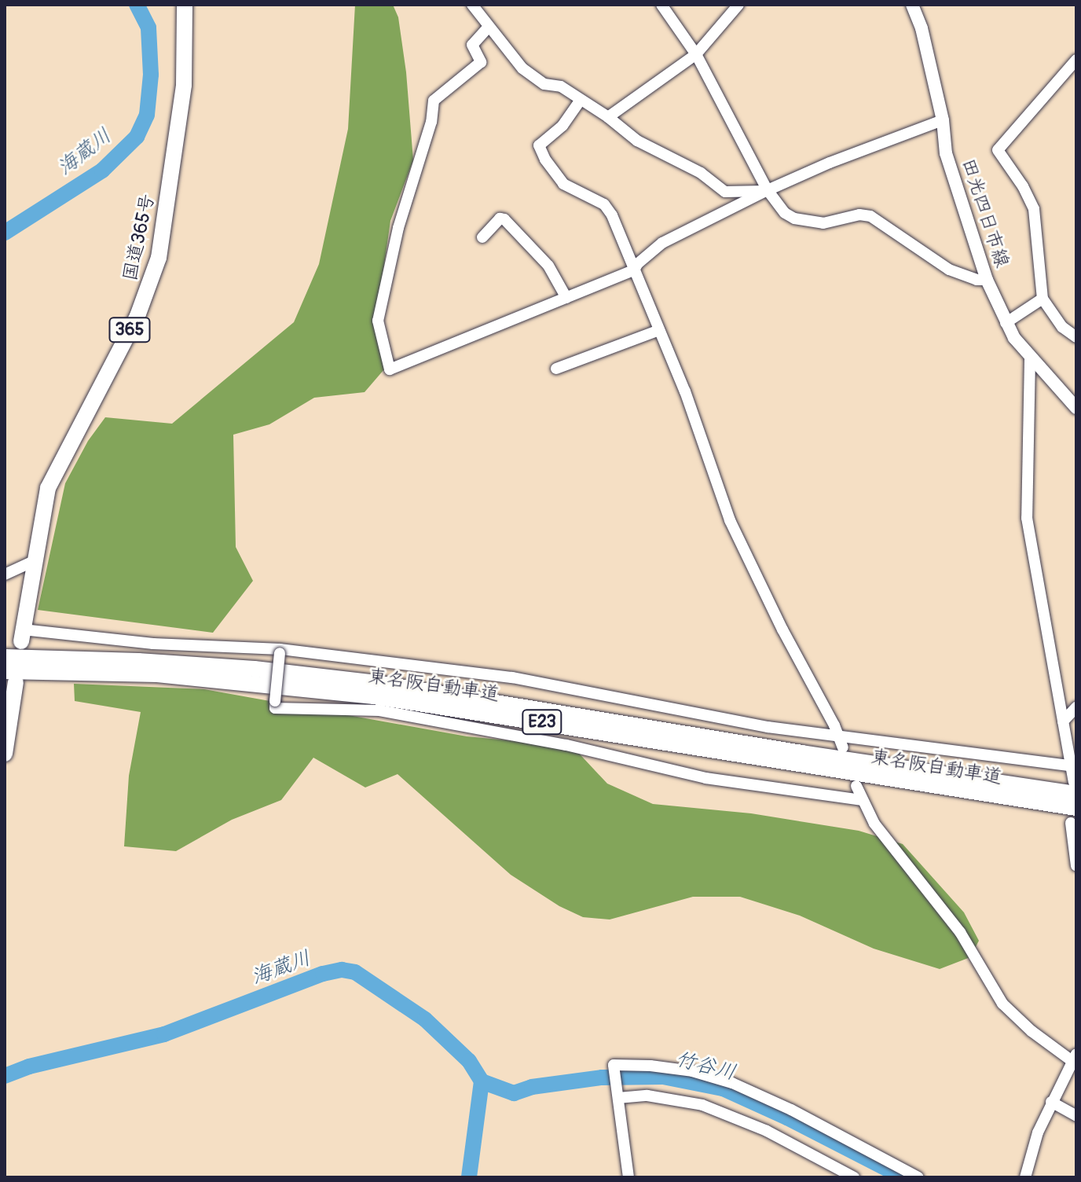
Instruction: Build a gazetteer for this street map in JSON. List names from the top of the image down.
{
  "streets": {
    "highway": [
      "国道365号",
      "365",
      "東名阪自動車道",
      "E23"
    ],
    "main road": ["田光四日市線"]
  },
  "water": ["海蔵川", "竹谷川"]
}
